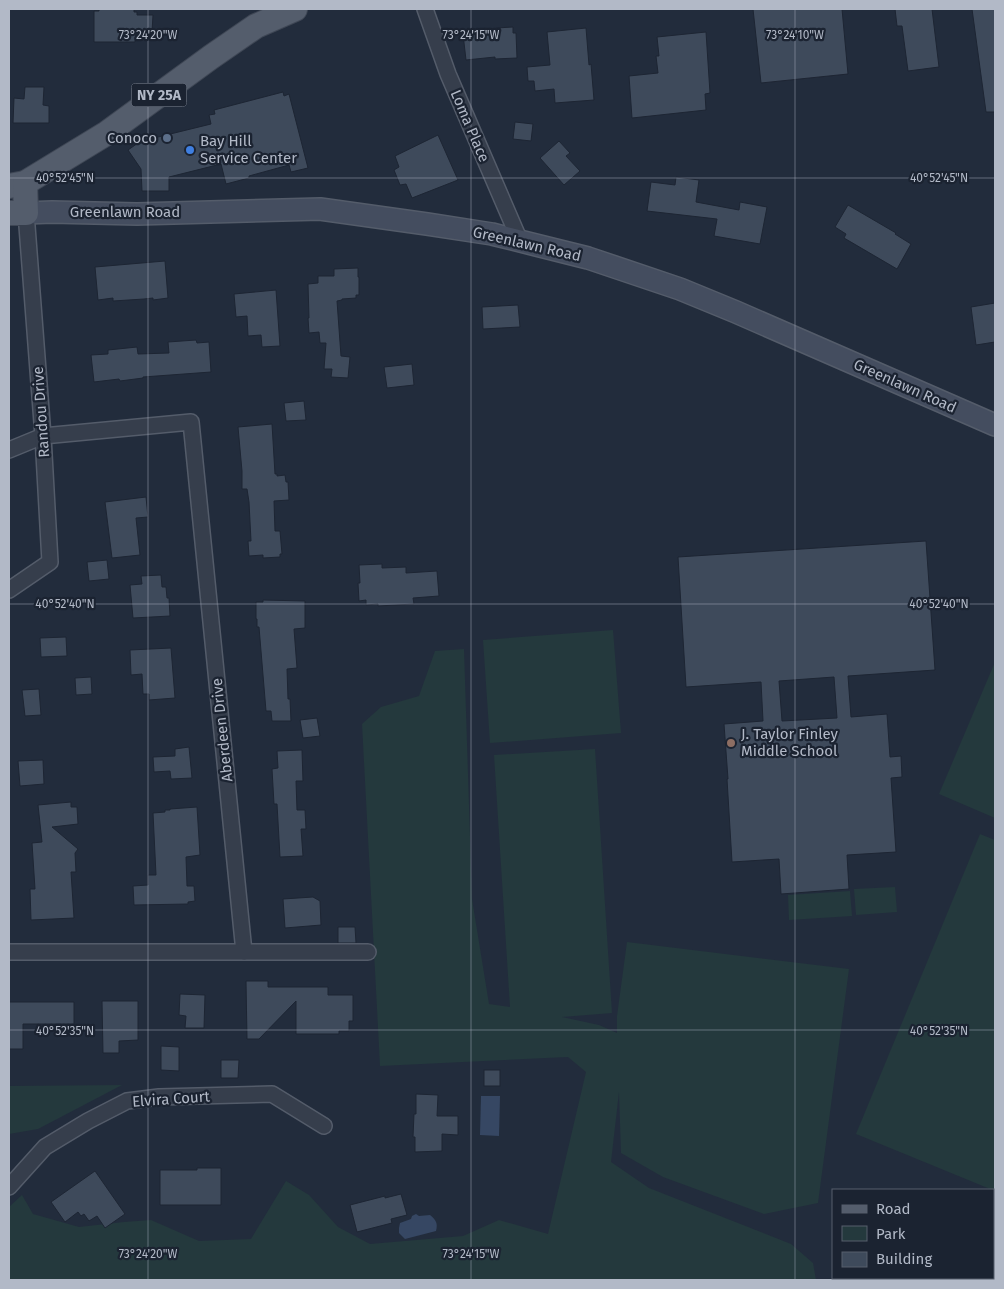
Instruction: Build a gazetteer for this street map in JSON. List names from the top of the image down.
{
  "streets": {
    "main road": ["NY 25A", "Greenlawn Road"],
    "street": [
      "Loma Place",
      "Randou Drive",
      "Aberdeen Drive",
      "Elvira Court"
    ]
  },
  "crossings": [
    ["NY 25A", "Greenlawn Road"],
    ["NY 25A", "Randou Drive"],
    ["Loma Place", "Greenlawn Road"],
    ["Greenlawn Road", "Randou Drive"],
    ["Randou Drive", "Aberdeen Drive"]
  ],
  "places": ["Conoco", "Bay Hill Service Center", "J. Taylor Finley Middle School"],
  "legend": ["Road", "Park", "Building"],
  "coordinates": [
    "73°24'20\"W",
    "73°24'15\"W",
    "73°24'10\"W",
    "40°52'45\"N",
    "40°52'40\"N",
    "40°52'35\"N"
  ]
}
